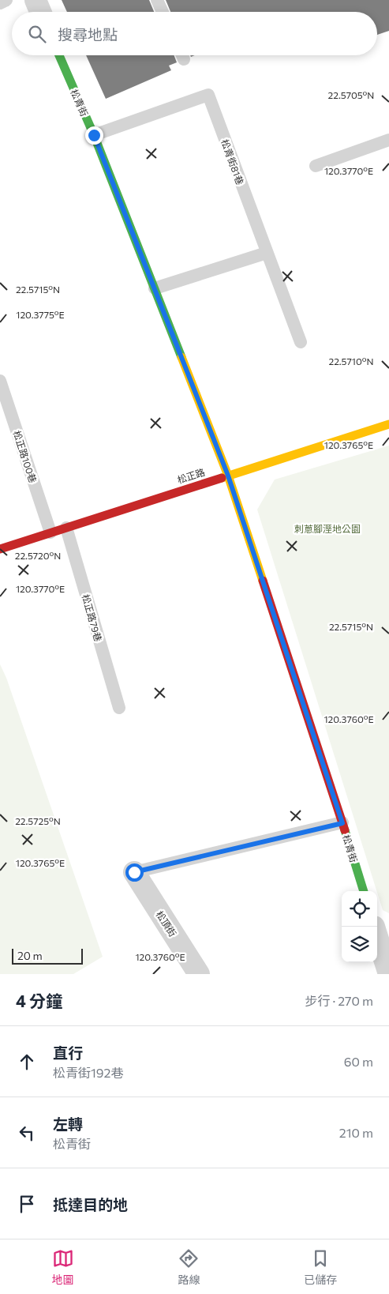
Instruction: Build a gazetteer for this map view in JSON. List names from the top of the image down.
{
  "streets": {
    "street": ["松青街", "松正路", "松頂街"],
    "lane": ["松青街81巷", "松正路100巷", "松正路79巷"]
  },
  "crossings": [
    ["松青街", "松青街81巷"],
    ["松青街", "松正路"],
    ["松正路100巷", "松正路"],
    ["松正路", "松正路79巷"]
  ],
  "parks": ["刺蔥腳溼地公園"],
  "scale_bar": "20 m",
  "page": {
    "search": "搜尋地點",
    "scale": "20 m",
    "heading": ["4 分鐘", "步行 · 270 m"],
    "list": [
      ["直行", "松青街192巷", "60 m"],
      ["左轉", "松青街", "210 m"],
      "抵達目的地"
    ],
    "nav": ["地圖", "路線", "已儲存"]
  },
  "coordinates": [
    "22.5705°N",
    "120.3770°E",
    "22.5715°N",
    "120.3775°E",
    "22.5710°N",
    "120.3765°E",
    "22.5720°N",
    "120.3760°E",
    "22.5725°N"
  ]
}
